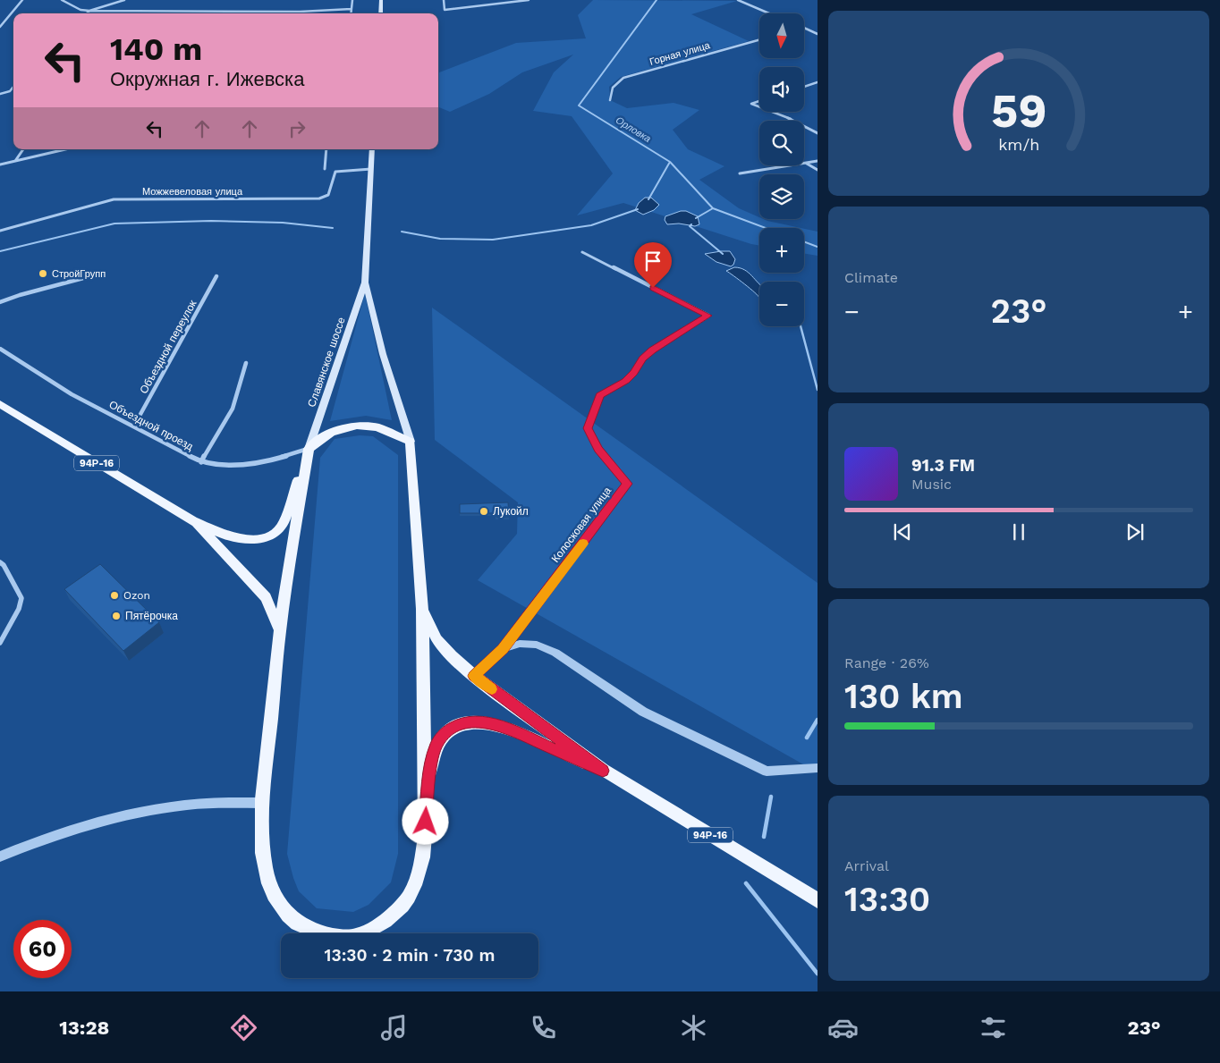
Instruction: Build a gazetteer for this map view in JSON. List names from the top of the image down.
{
  "streets": {
    "main road": ["Славянское шоссе", "94Р-16"],
    "street": [
      "Горная улица",
      "Можжевеловая улица",
      "Объездной переулок",
      "Объездной проезд",
      "Колосковая улица"
    ]
  },
  "crossings": [
    ["Можжевеловая улица", "Славянское шоссе"],
    ["Объездной переулок", "Объездной проезд"],
    ["Славянское шоссе", "Объездной проезд"],
    ["Славянское шоссе", "94Р-16"],
    ["Объездной проезд", "94Р-16"],
    ["94Р-16", "Колосковая улица"]
  ],
  "water": ["Орловка"],
  "places": [
    "СтройГрупп",
    "Лукойл",
    "Ozon",
    "Пятёрочка"
  ],
  "north": "bottom",
  "page": {
    "map_buttons": ["+", "−"],
    "turn": ["140 m", "Окружная г. Ижевска"],
    "tile": [
      "Climate",
      ["Range · 26%", "130 km"],
      ["Arrival", "13:30"]
    ],
    "heat": ["−", "23°", "+"],
    "song": ["91.3 FM", "Music"],
    "limit": "60",
    "trip": "13:30 · 2 min · 730 m",
    "tabs": ["13:28", "23°"],
    "gauge": ["59", "km/h"]
  }
}
